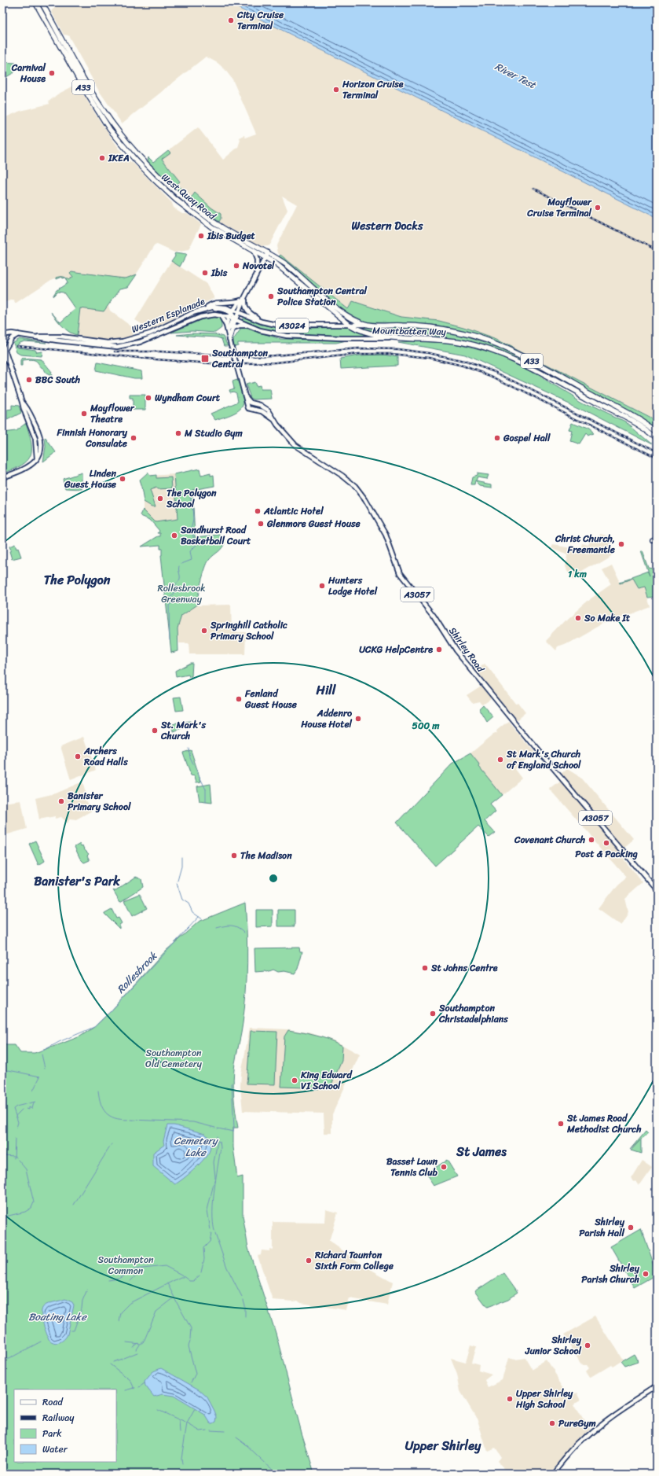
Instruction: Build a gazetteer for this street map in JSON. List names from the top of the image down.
{
  "streets": {
    "highway": ["A33", "West Quay Road", "Mountbatten Way"],
    "main road": [
      "Western Esplanade",
      "A3024",
      "A3057",
      "Shirley Road"
    ]
  },
  "crossings": [
    ["West Quay Road", "Mountbatten Way"],
    ["Western Esplanade", "A3024"],
    ["Western Esplanade", "Mountbatten Way"],
    ["A3024", "Mountbatten Way"]
  ],
  "districts": [
    "Western Docks",
    "The Polygon",
    "Hill",
    "Banister's Park",
    "St James",
    "Upper Shirley"
  ],
  "water": [
    "River Test",
    "Rollesbrook",
    "Cemetery Lake",
    "Boating Lake"
  ],
  "parks": ["Rollesbrook Greenway", "Southampton Old Cemetery", "Southampton Common"],
  "places": {
    "other": [
      "City Cruise Terminal",
      "Carnival House",
      "Horizon Cruise Terminal",
      "IKEA",
      "Mayflower Cruise Terminal",
      "Ibis Budget",
      "Novotel",
      "Ibis",
      "Southampton Central Police Station",
      "BBC South",
      "Wyndham Court",
      "Mayflower Theatre",
      "M Studio Gym",
      "Finnish Honorary Consulate",
      "Gospel Hall",
      "Linden Guest House",
      "The Polygon School",
      "Atlantic Hotel",
      "Glenmore Guest House",
      "Sandhurst Road Basketball Court",
      "Christ Church, Freemantle",
      "Hunters Lodge Hotel",
      "So Make It",
      "Springhill Catholic Primary School",
      "UCKG HelpCentre",
      "Fenland Guest House",
      "Addenro House Hotel",
      "St. Mark's Church",
      "Archers Road Halls",
      "St Mark's Church of England School",
      "Banister Primary School",
      "Covenant Church",
      "Post & Packing",
      "The Madison",
      "St Johns Centre",
      "Southampton Christadelphians",
      "King Edward VI School",
      "St James Road Methodist Church",
      "Basset Lawn Tennis Club",
      "Shirley Parish Hall",
      "Richard Taunton Sixth Form College",
      "Shirley Parish Church",
      "Shirley Junior School",
      "Upper Shirley High School",
      "PureGym"
    ],
    "transit": ["Southampton Central"]
  },
  "legend": [
    "Road",
    "Railway",
    "Park",
    "Water"
  ],
  "rings": ["1 km", "500 m"]
}
